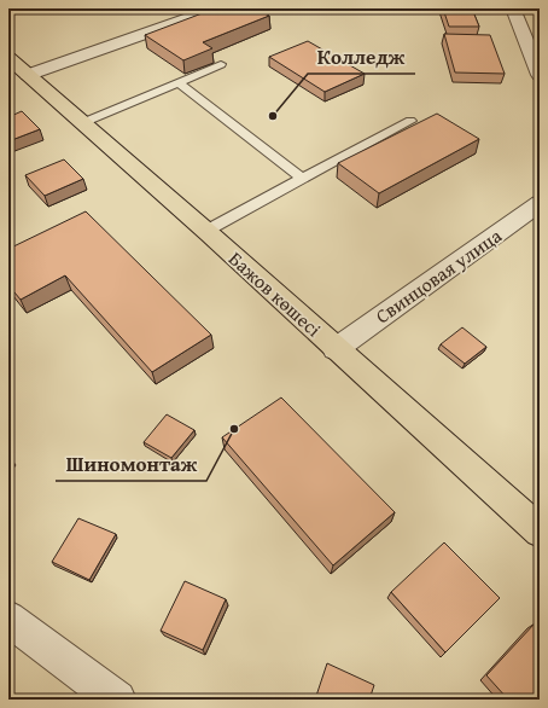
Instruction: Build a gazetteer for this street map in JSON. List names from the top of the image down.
{
  "streets": {
    "main road": ["Бажов көшесі"],
    "street": ["Свинцовая улица"]
  },
  "crossings": [
    ["Свинцовая улица", "Бажов көшесі"]
  ],
  "places": ["Колледж", "Шиномонтаж"]
}
